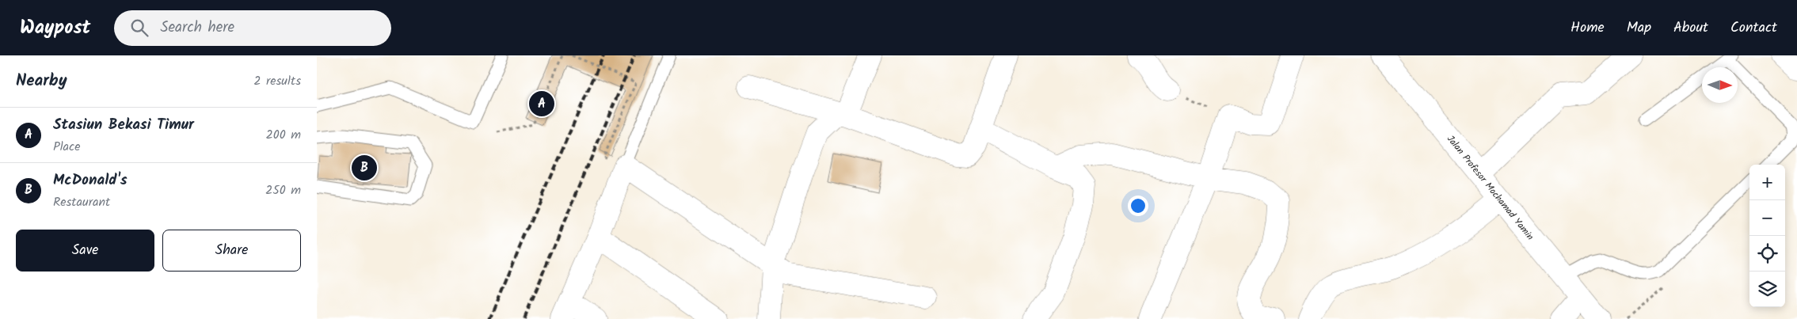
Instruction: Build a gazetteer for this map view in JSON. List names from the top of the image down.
{
  "streets": {
    "street": ["Jalan Profesor Mochamad Yamin"]
  },
  "north": "right",
  "page": {
    "header": "Waypost",
    "search": "Search here",
    "nav": [
      "Home",
      "Map",
      "About",
      "Contact"
    ],
    "heading": ["Nearby", "2 results"],
    "pins": ["A", "B"],
    "list": [
      {
        "mark": "A",
        "name": "Stasiun Bekasi Timur",
        "note": "Place",
        "value": "200 m"
      },
      {
        "mark": "B",
        "name": "McDonald's",
        "note": "Restaurant",
        "value": "250 m"
      }
    ],
    "map_buttons": ["+", "−"],
    "buttons": ["Save", "Share"]
  }
}
